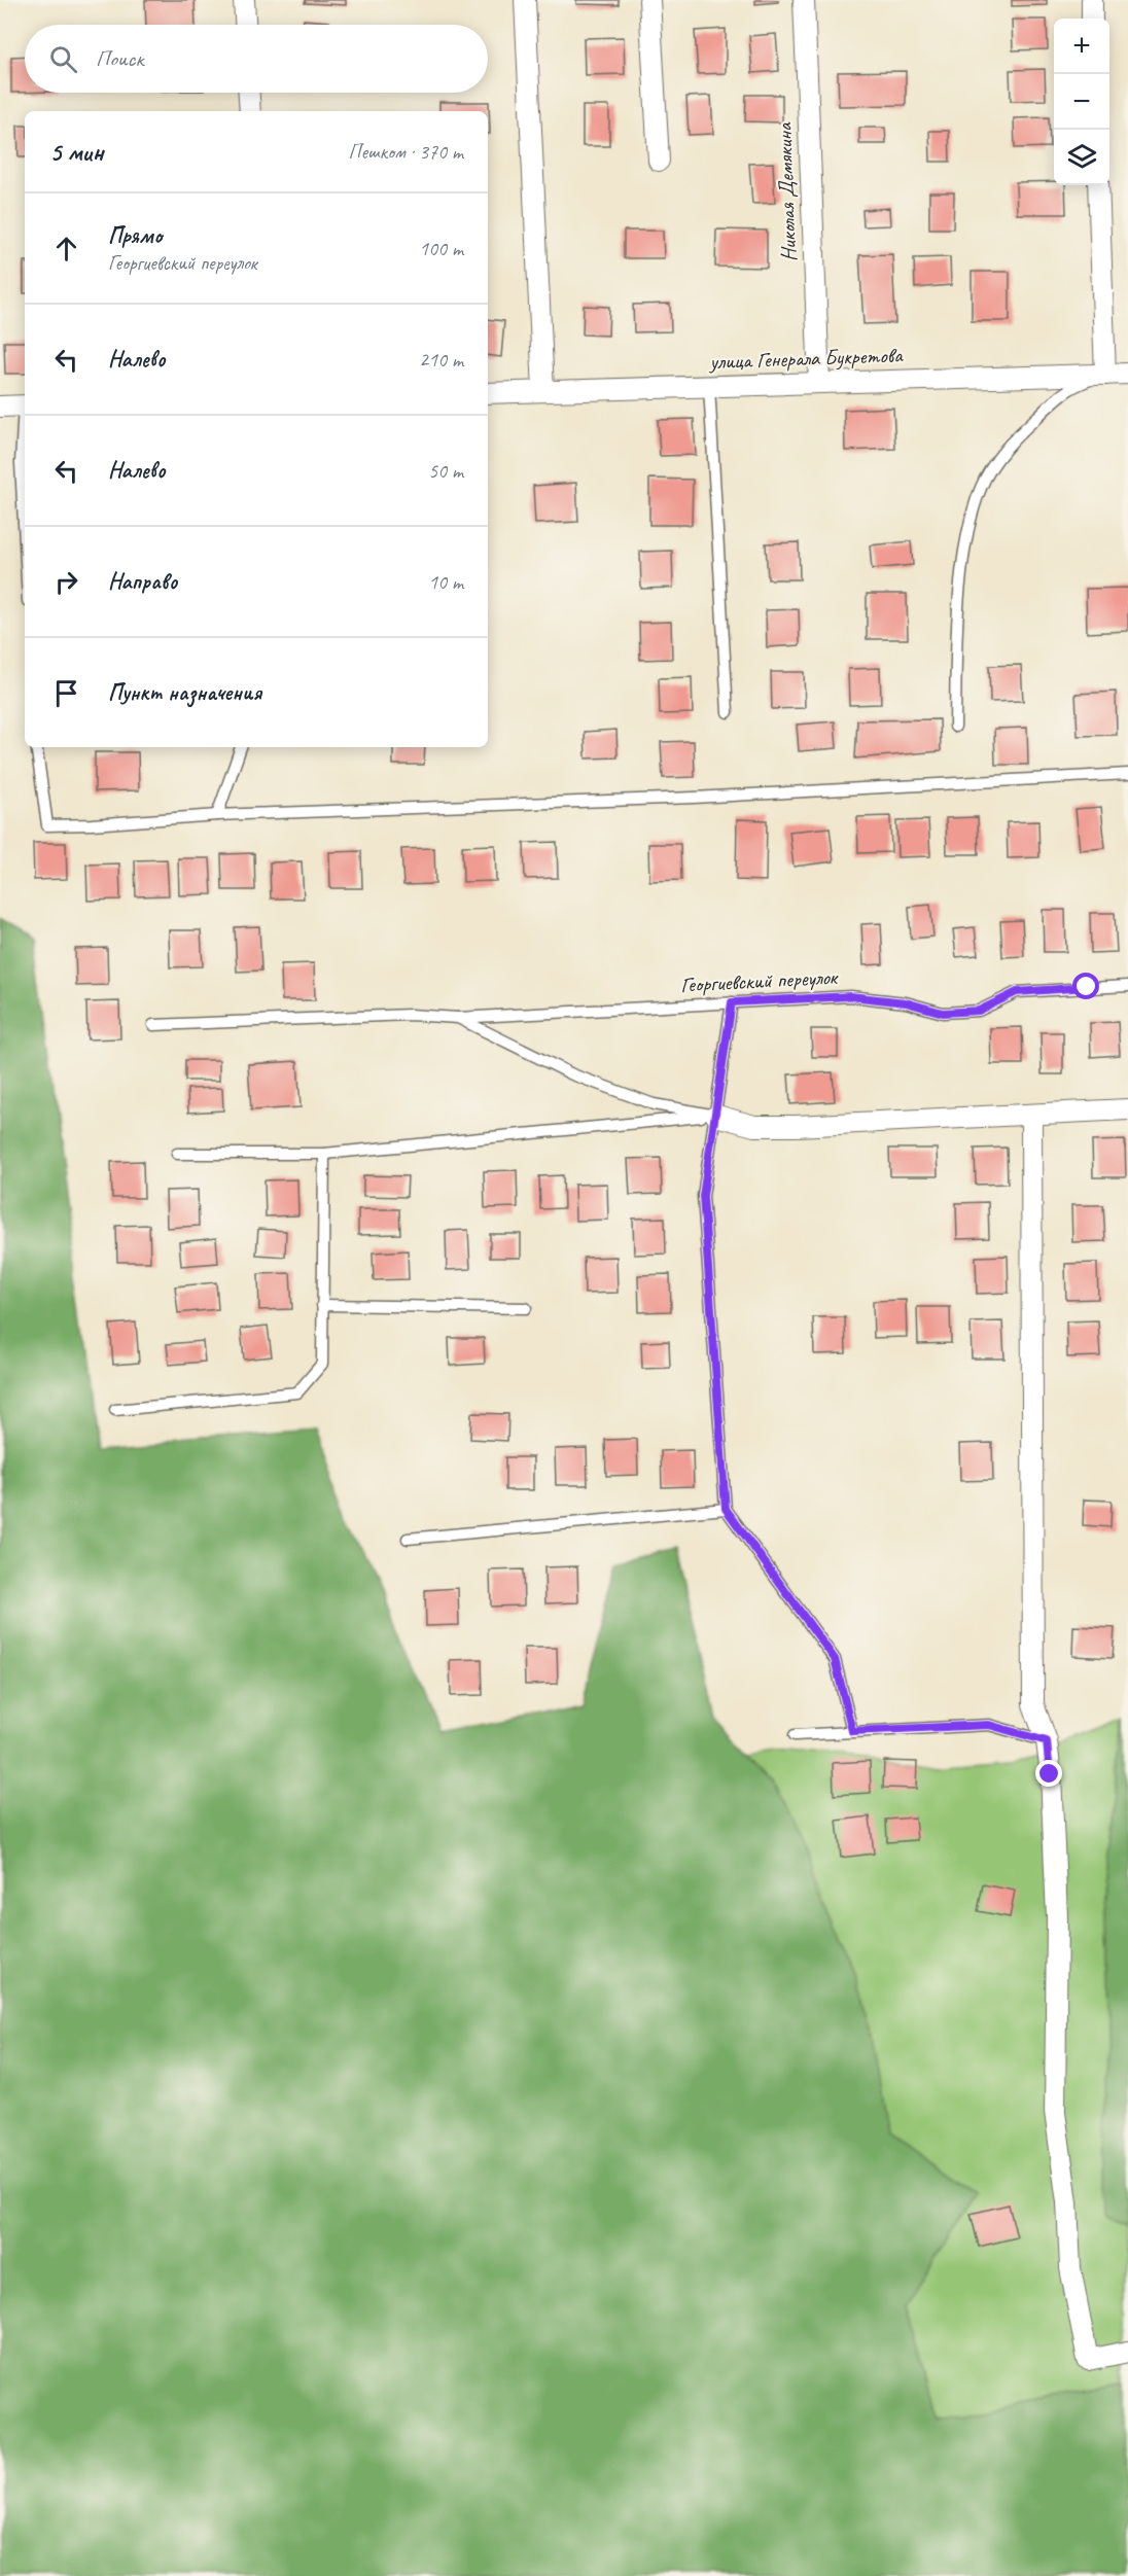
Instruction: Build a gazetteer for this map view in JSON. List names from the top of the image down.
{
  "streets": {
    "street": ["Николая Демякина", "улица Генерала Букретова"],
    "lane": ["Георгиевский переулок"]
  },
  "crossings": [
    ["Николая Демякина", "улица Генерала Букретова"]
  ],
  "page": {
    "map_buttons": ["+", "−"],
    "search": "Поиск",
    "heading": ["5 мин", "Пешком · 370 m"],
    "list": [
      ["Прямо", "Георгиевский переулок", "100 m"],
      ["Налево", "210 m"],
      ["Налево", "50 m"],
      ["Направо", "10 m"],
      "Пункт назначения"
    ]
  }
}
